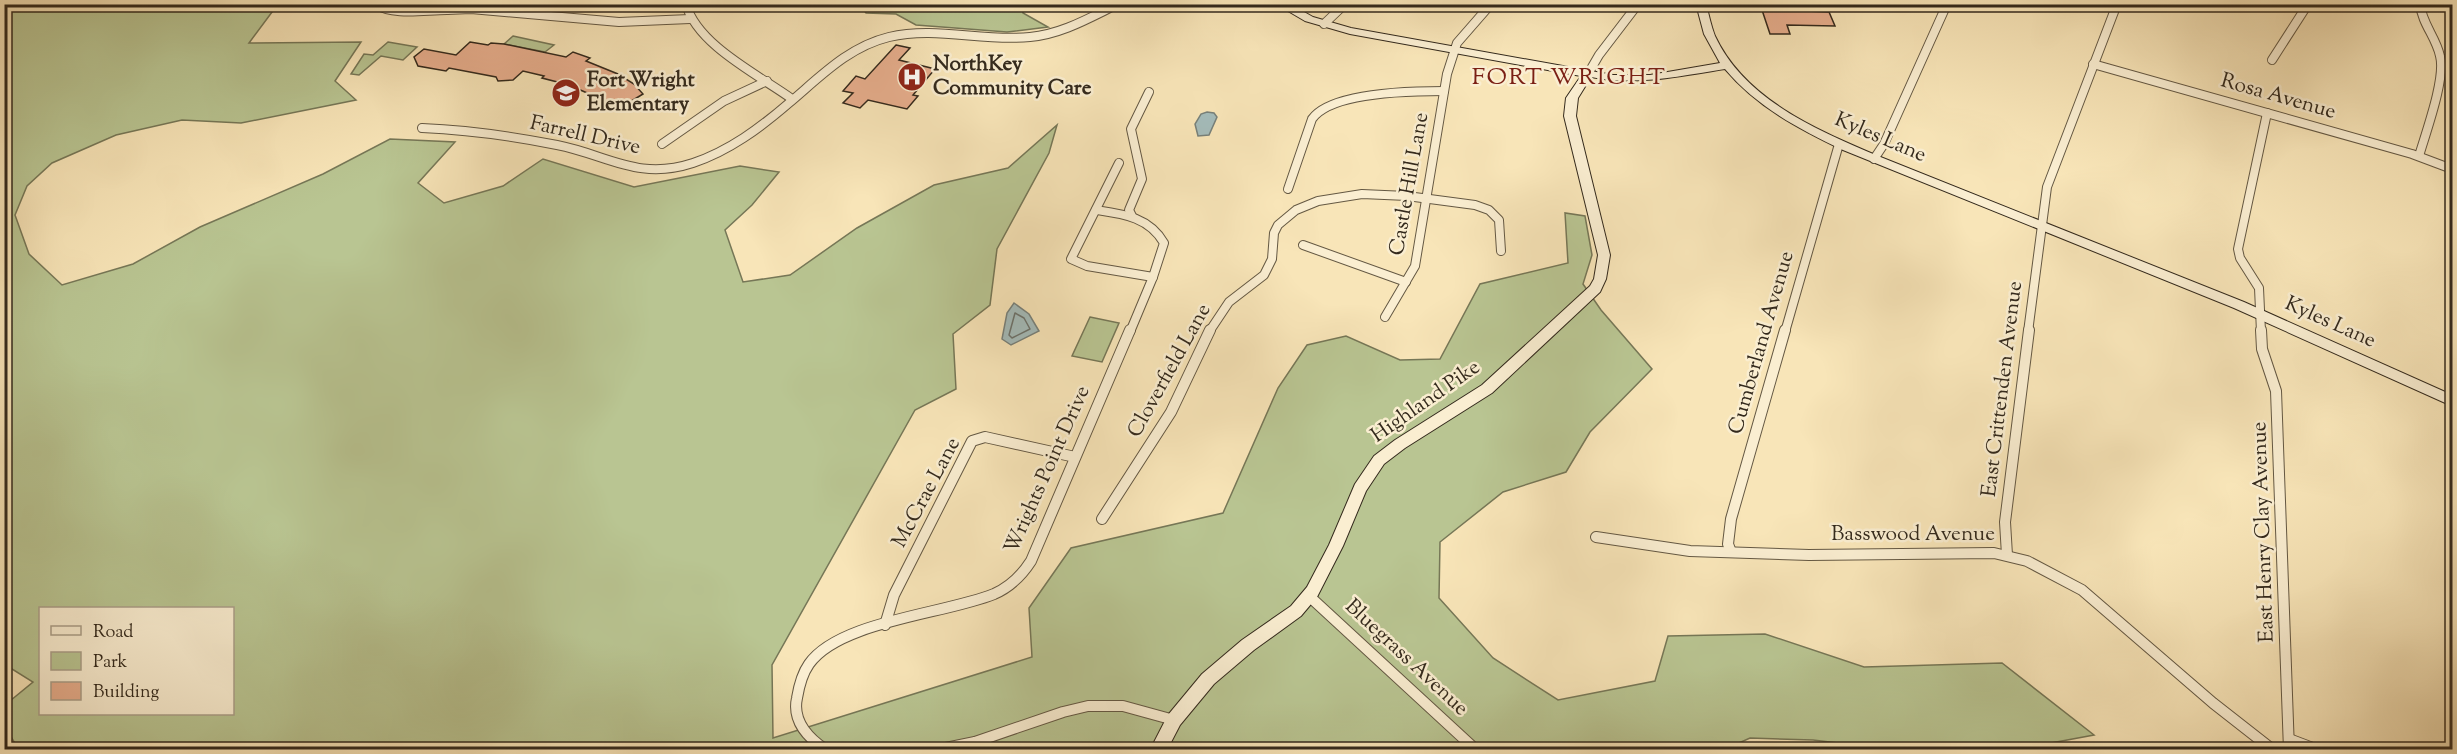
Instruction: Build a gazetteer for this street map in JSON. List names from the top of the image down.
{
  "streets": {
    "main road": ["Kyles Lane", "Highland Pike"],
    "street": [
      "Rosa Avenue",
      "Farrell Drive",
      "Castle Hill Lane",
      "Cumberland Avenue",
      "Cloverfield Lane",
      "East Crittenden Avenue",
      "Wrights Point Drive",
      "McCrae Lane",
      "East Henry Clay Avenue",
      "Basswood Avenue",
      "Bluegrass Avenue"
    ]
  },
  "crossings": [
    ["Rosa Avenue", "East Crittenden Avenue"],
    ["Rosa Avenue", "East Henry Clay Avenue"],
    ["Kyles Lane", "Cumberland Avenue"],
    ["Kyles Lane", "East Crittenden Avenue"],
    ["Kyles Lane", "East Henry Clay Avenue"],
    ["Castle Hill Lane", "Cloverfield Lane"],
    ["Cumberland Avenue", "Basswood Avenue"],
    ["East Crittenden Avenue", "Basswood Avenue"],
    ["Highland Pike", "Bluegrass Avenue"],
    ["Wrights Point Drive", "McCrae Lane"]
  ],
  "districts": ["FORT WRIGHT"],
  "places": {
    "hospital": ["NorthKey Community Care"],
    "school or university": ["Fort Wright Elementary"]
  },
  "legend": ["Road", "Park", "Building"]
}
